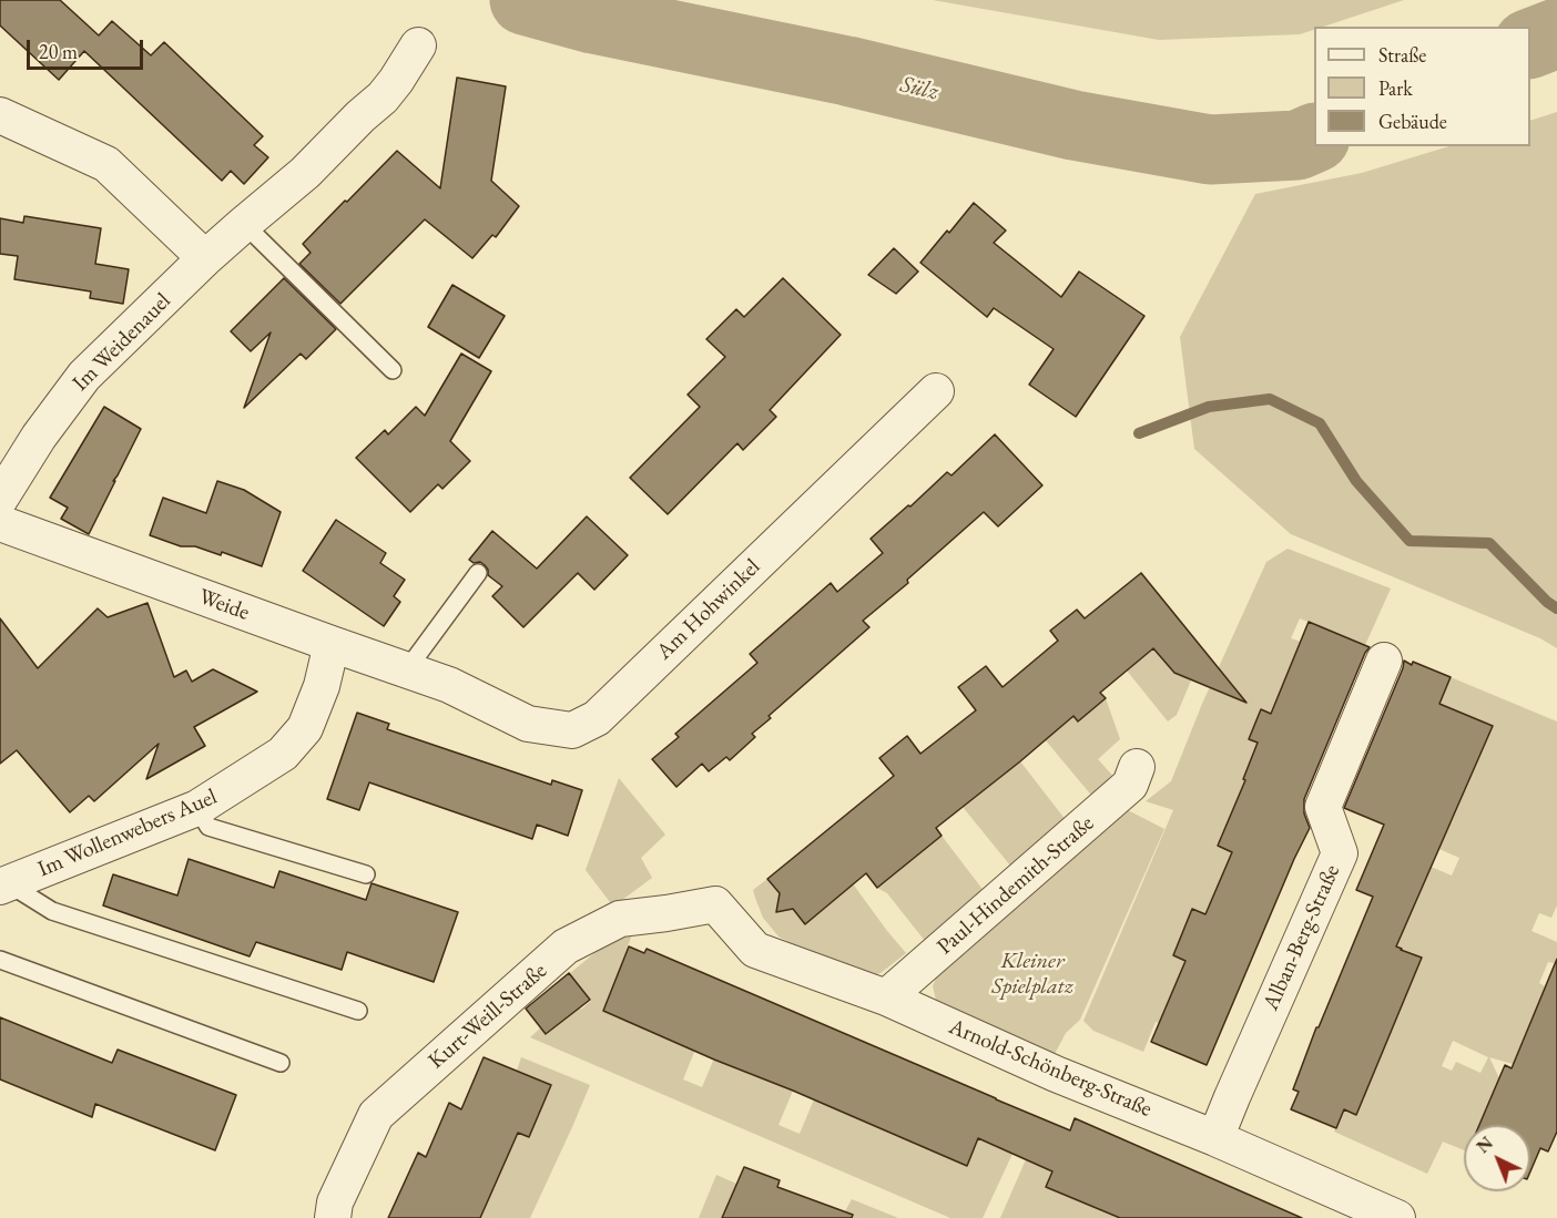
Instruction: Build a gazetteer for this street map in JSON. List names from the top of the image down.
{
  "streets": {
    "street": [
      "Im Weidenauel",
      "Weide",
      "Am Hohwinkel",
      "Im Wollenwebers Auel",
      "Paul-Hindemith-Straße",
      "Alban-Berg-Straße",
      "Kurt-Weill-Straße",
      "Arnold-Schönberg-Straße"
    ]
  },
  "crossings": [
    ["Weide", "Am Hohwinkel"],
    ["Weide", "Im Wollenwebers Auel"],
    ["Paul-Hindemith-Straße", "Arnold-Schönberg-Straße"],
    ["Alban-Berg-Straße", "Arnold-Schönberg-Straße"],
    ["Kurt-Weill-Straße", "Arnold-Schönberg-Straße"]
  ],
  "water": ["Sülz"],
  "parks": ["Kleiner Spielplatz"],
  "legend": ["Straße", "Park", "Gebäude"],
  "scale_bar": "20 m",
  "north": "top left"
}
